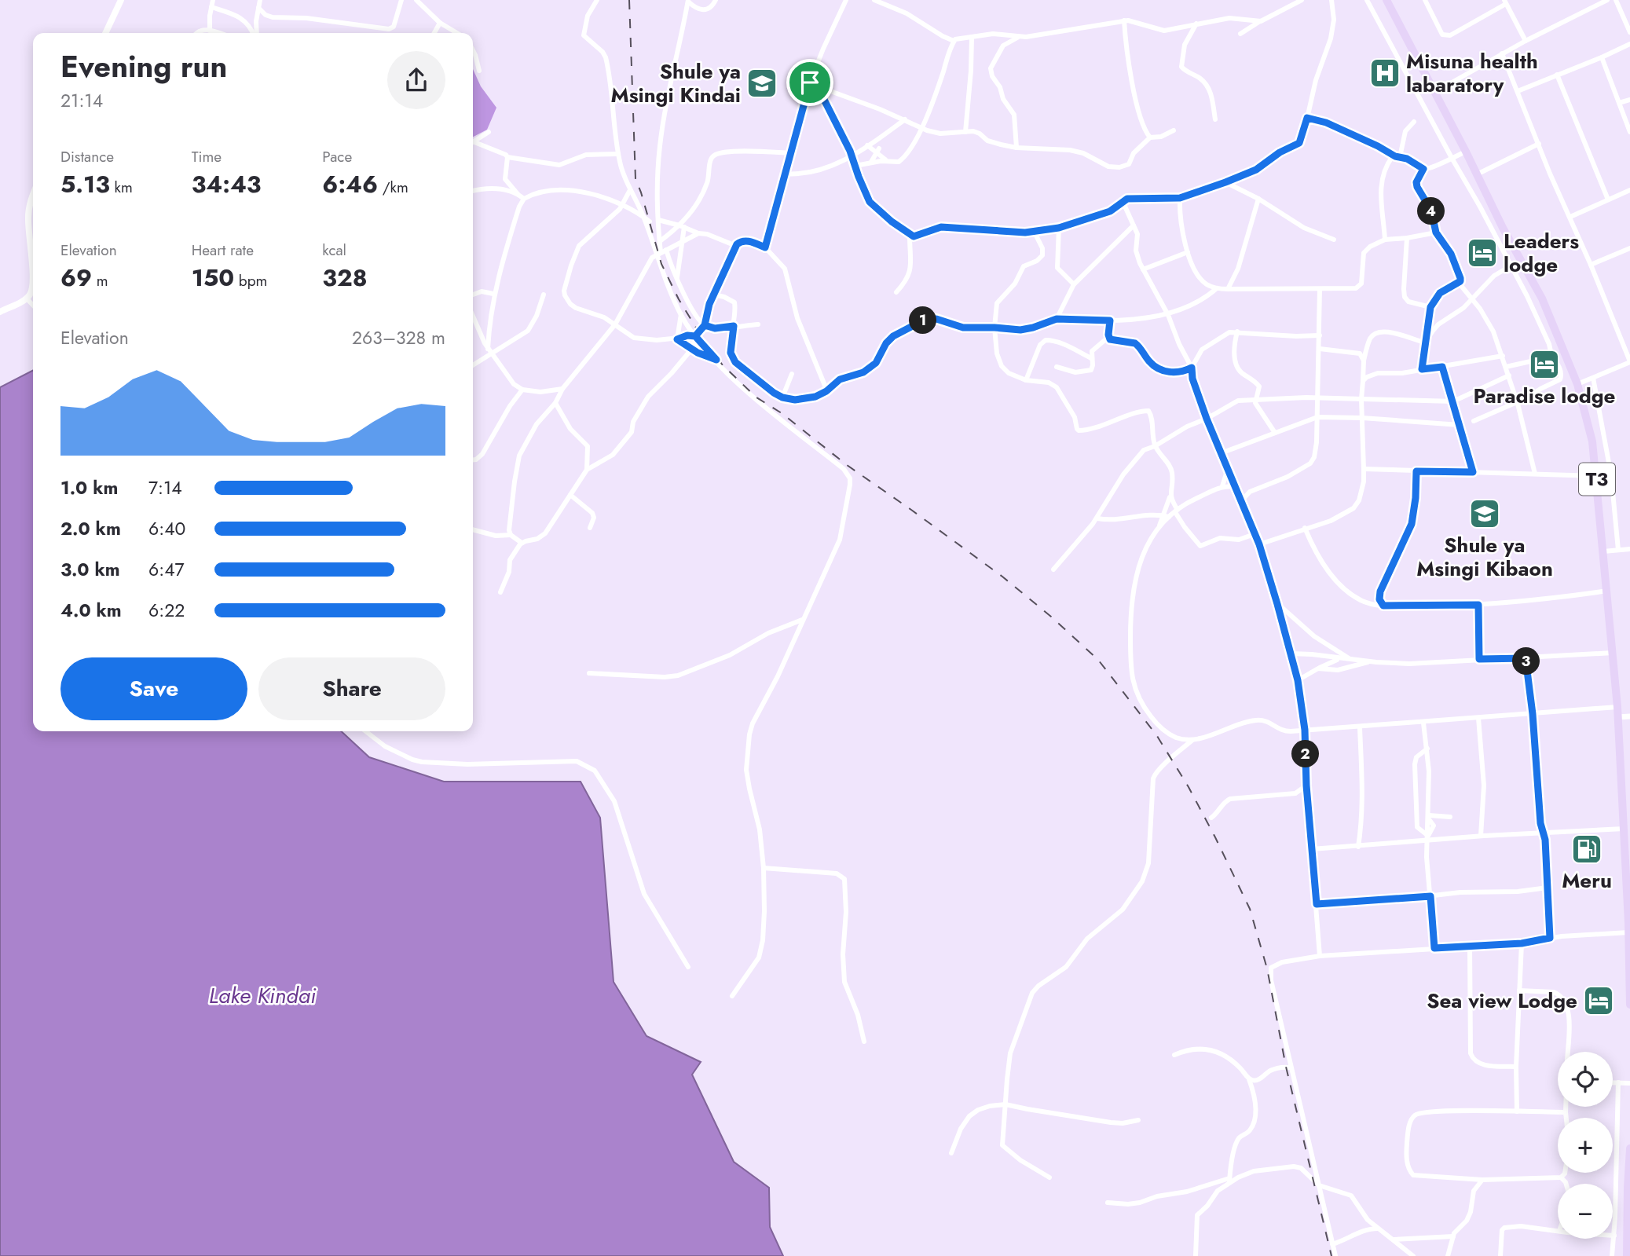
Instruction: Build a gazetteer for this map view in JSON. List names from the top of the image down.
{
  "streets": {
    "highway": ["T3"]
  },
  "water": ["Lake Kindai"],
  "places": {
    "hospital": ["Misuna health labaratory"],
    "school or university": ["Shule ya Msingi Kindai", "Shule ya Msingi Kibaon"],
    "hotel": ["Leaders lodge", "Paradise lodge", "Sea view Lodge"],
    "fuel station": ["Meru"]
  },
  "page": {
    "heading": ["Evening run", "21:14"],
    "stats": [
      ["Distance", "5.13 km"],
      ["Time", "34:43"],
      ["Pace", "6:46 /km"],
      ["Elevation", "69 m"],
      ["Heart rate", "150 bpm"],
      ["kcal", "328"]
    ],
    "pins": [
      "4",
      "1",
      "3",
      "2"
    ],
    "chart": ["Elevation", "263–328 m"],
    "list": [
      {
        "name": "1.0 km",
        "note": "7:14"
      },
      {
        "name": "2.0 km",
        "note": "6:40"
      },
      {
        "name": "3.0 km",
        "note": "6:47"
      },
      {
        "name": "4.0 km",
        "note": "6:22"
      }
    ],
    "buttons": ["Save", "Share"],
    "map_buttons": ["+", "−"]
  }
}
